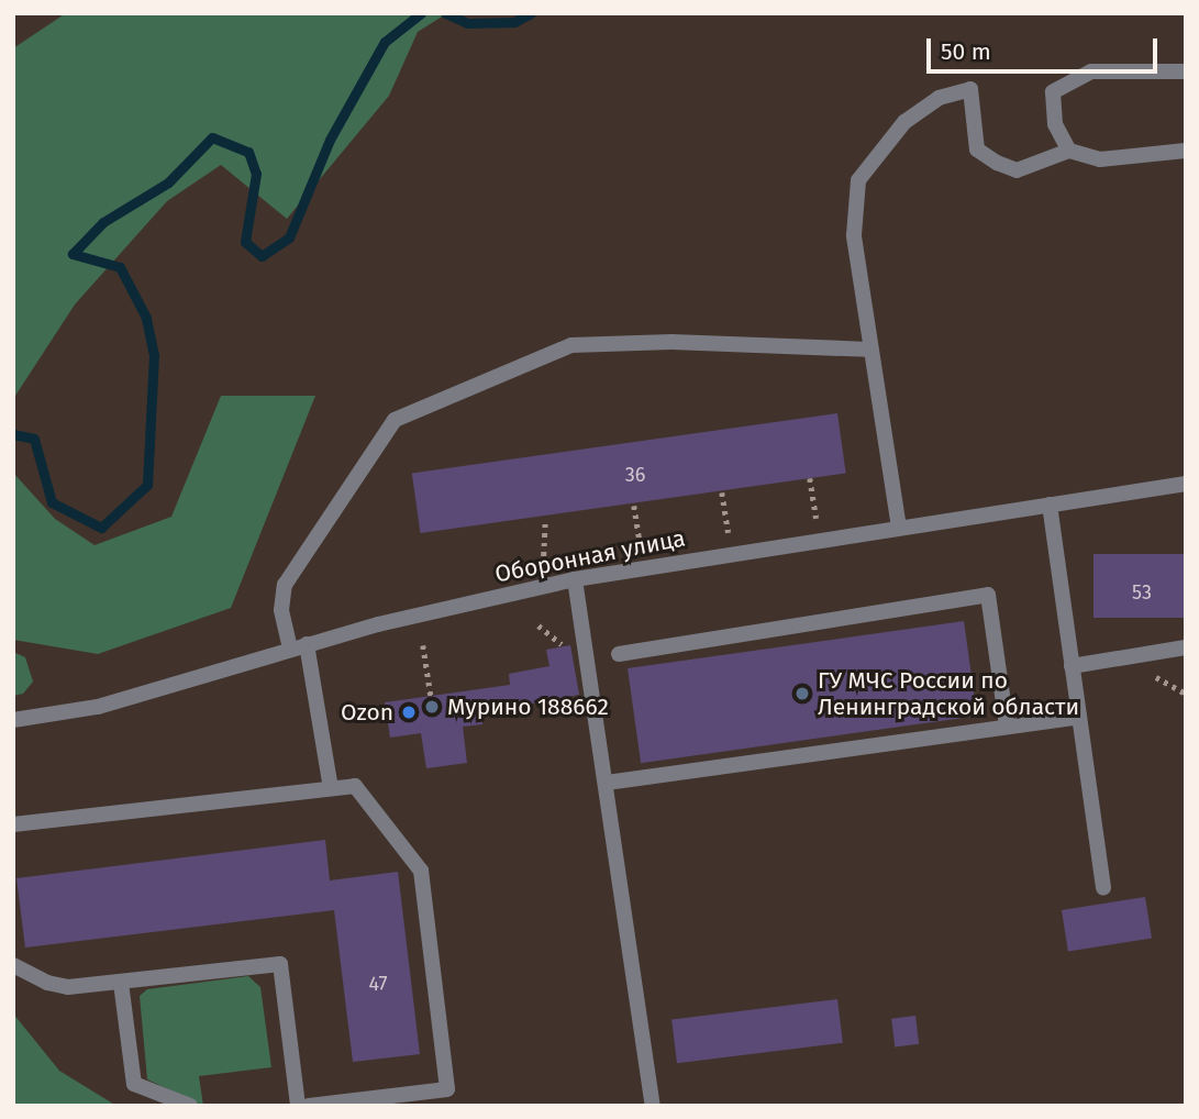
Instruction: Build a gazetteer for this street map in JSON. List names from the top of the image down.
{
  "streets": {
    "street": ["Оборонная улица"]
  },
  "places": ["ГУ МЧС России по Ленинградской области", "Мурино 188662", "Ozon"],
  "house_numbers": ["36", "53", "47"],
  "scale_bar": "50 m"
}
